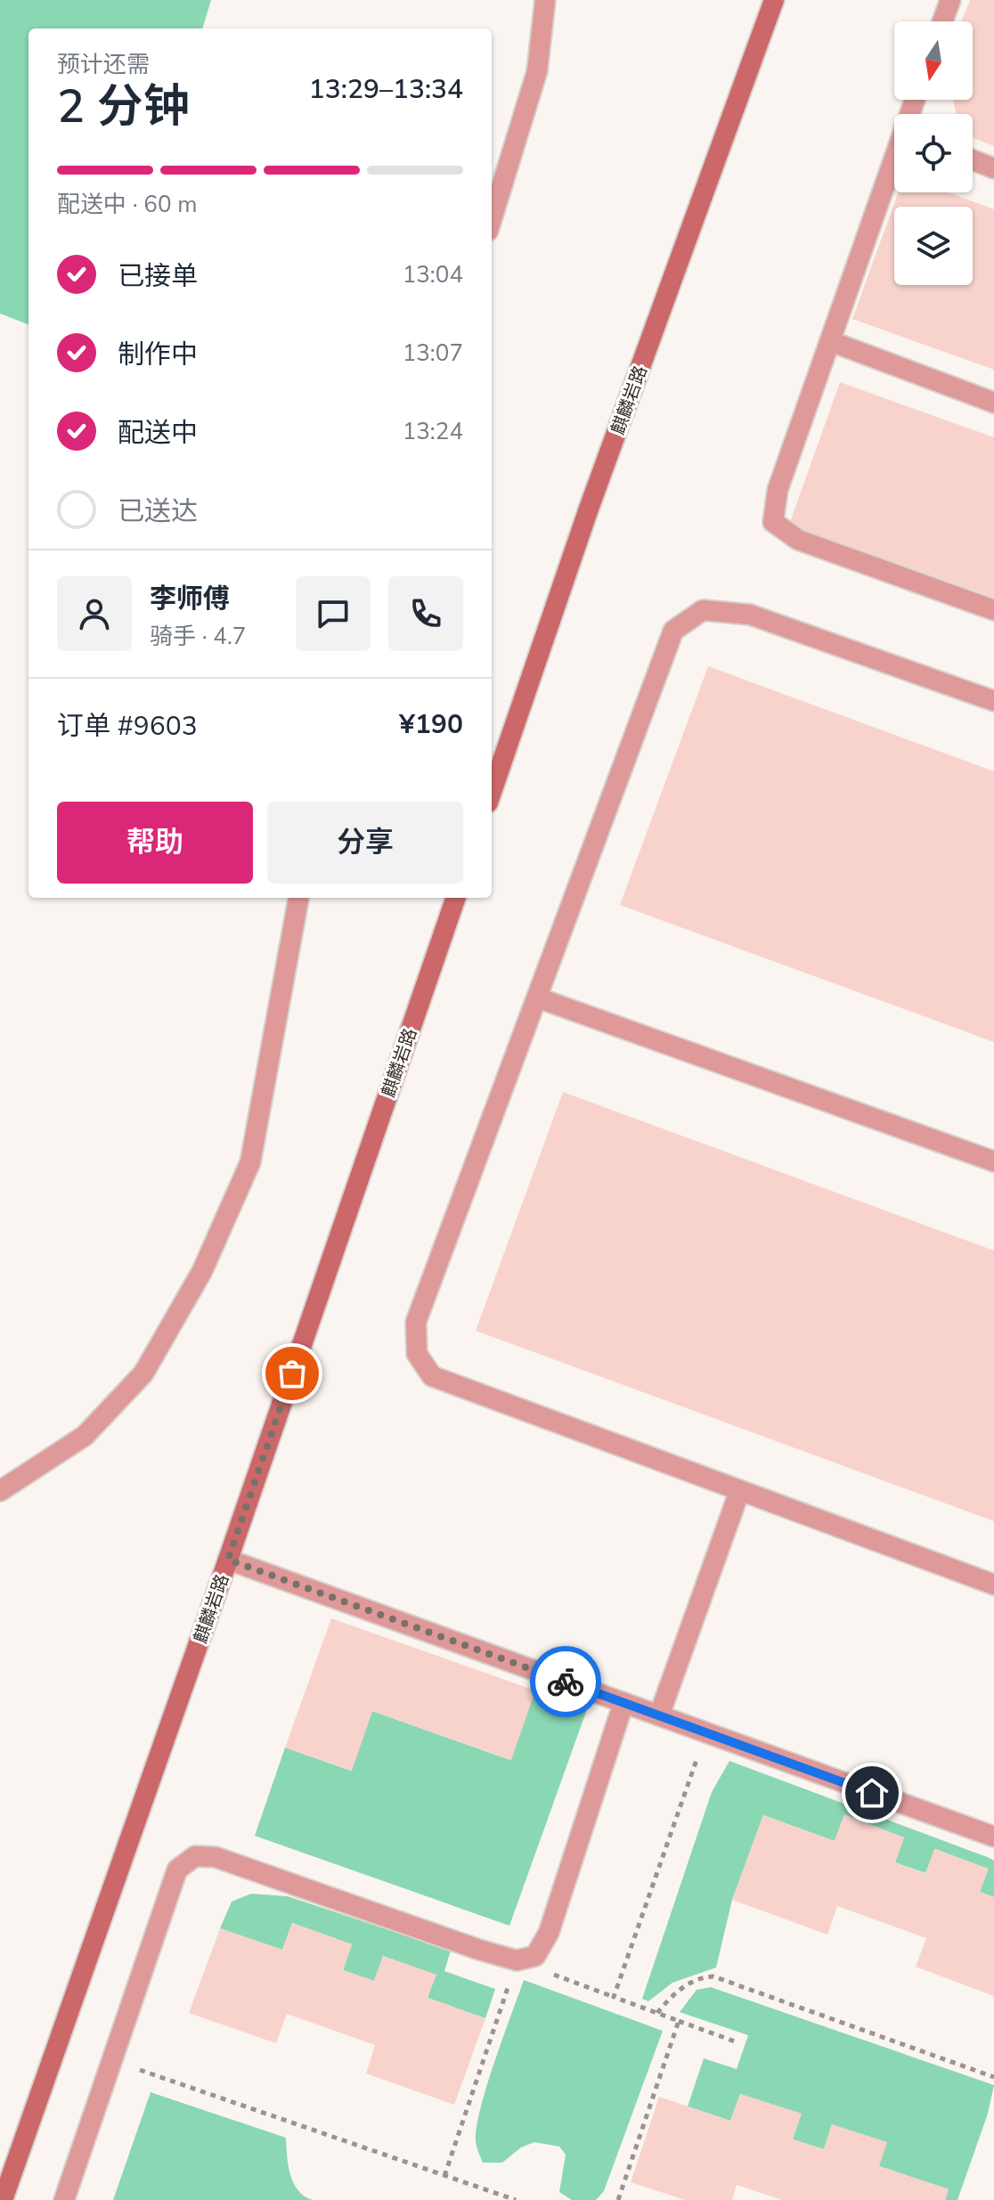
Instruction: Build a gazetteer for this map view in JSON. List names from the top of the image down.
{
  "streets": {
    "main road": ["麒麟岩路"]
  },
  "north": "bottom",
  "page": {
    "heading": ["2 分钟", "预计还需", "13:29–13:34"],
    "panel": [
      "李师傅",
      "骑手 · 4.7",
      "订单 #9603",
      "¥190"
    ],
    "bar": "配送中 · 60 m",
    "list": [
      ["已接单", "13:04"],
      ["制作中", "13:07"],
      ["配送中", "13:24"],
      "已送达"
    ],
    "buttons": ["帮助", "分享"]
  }
}
